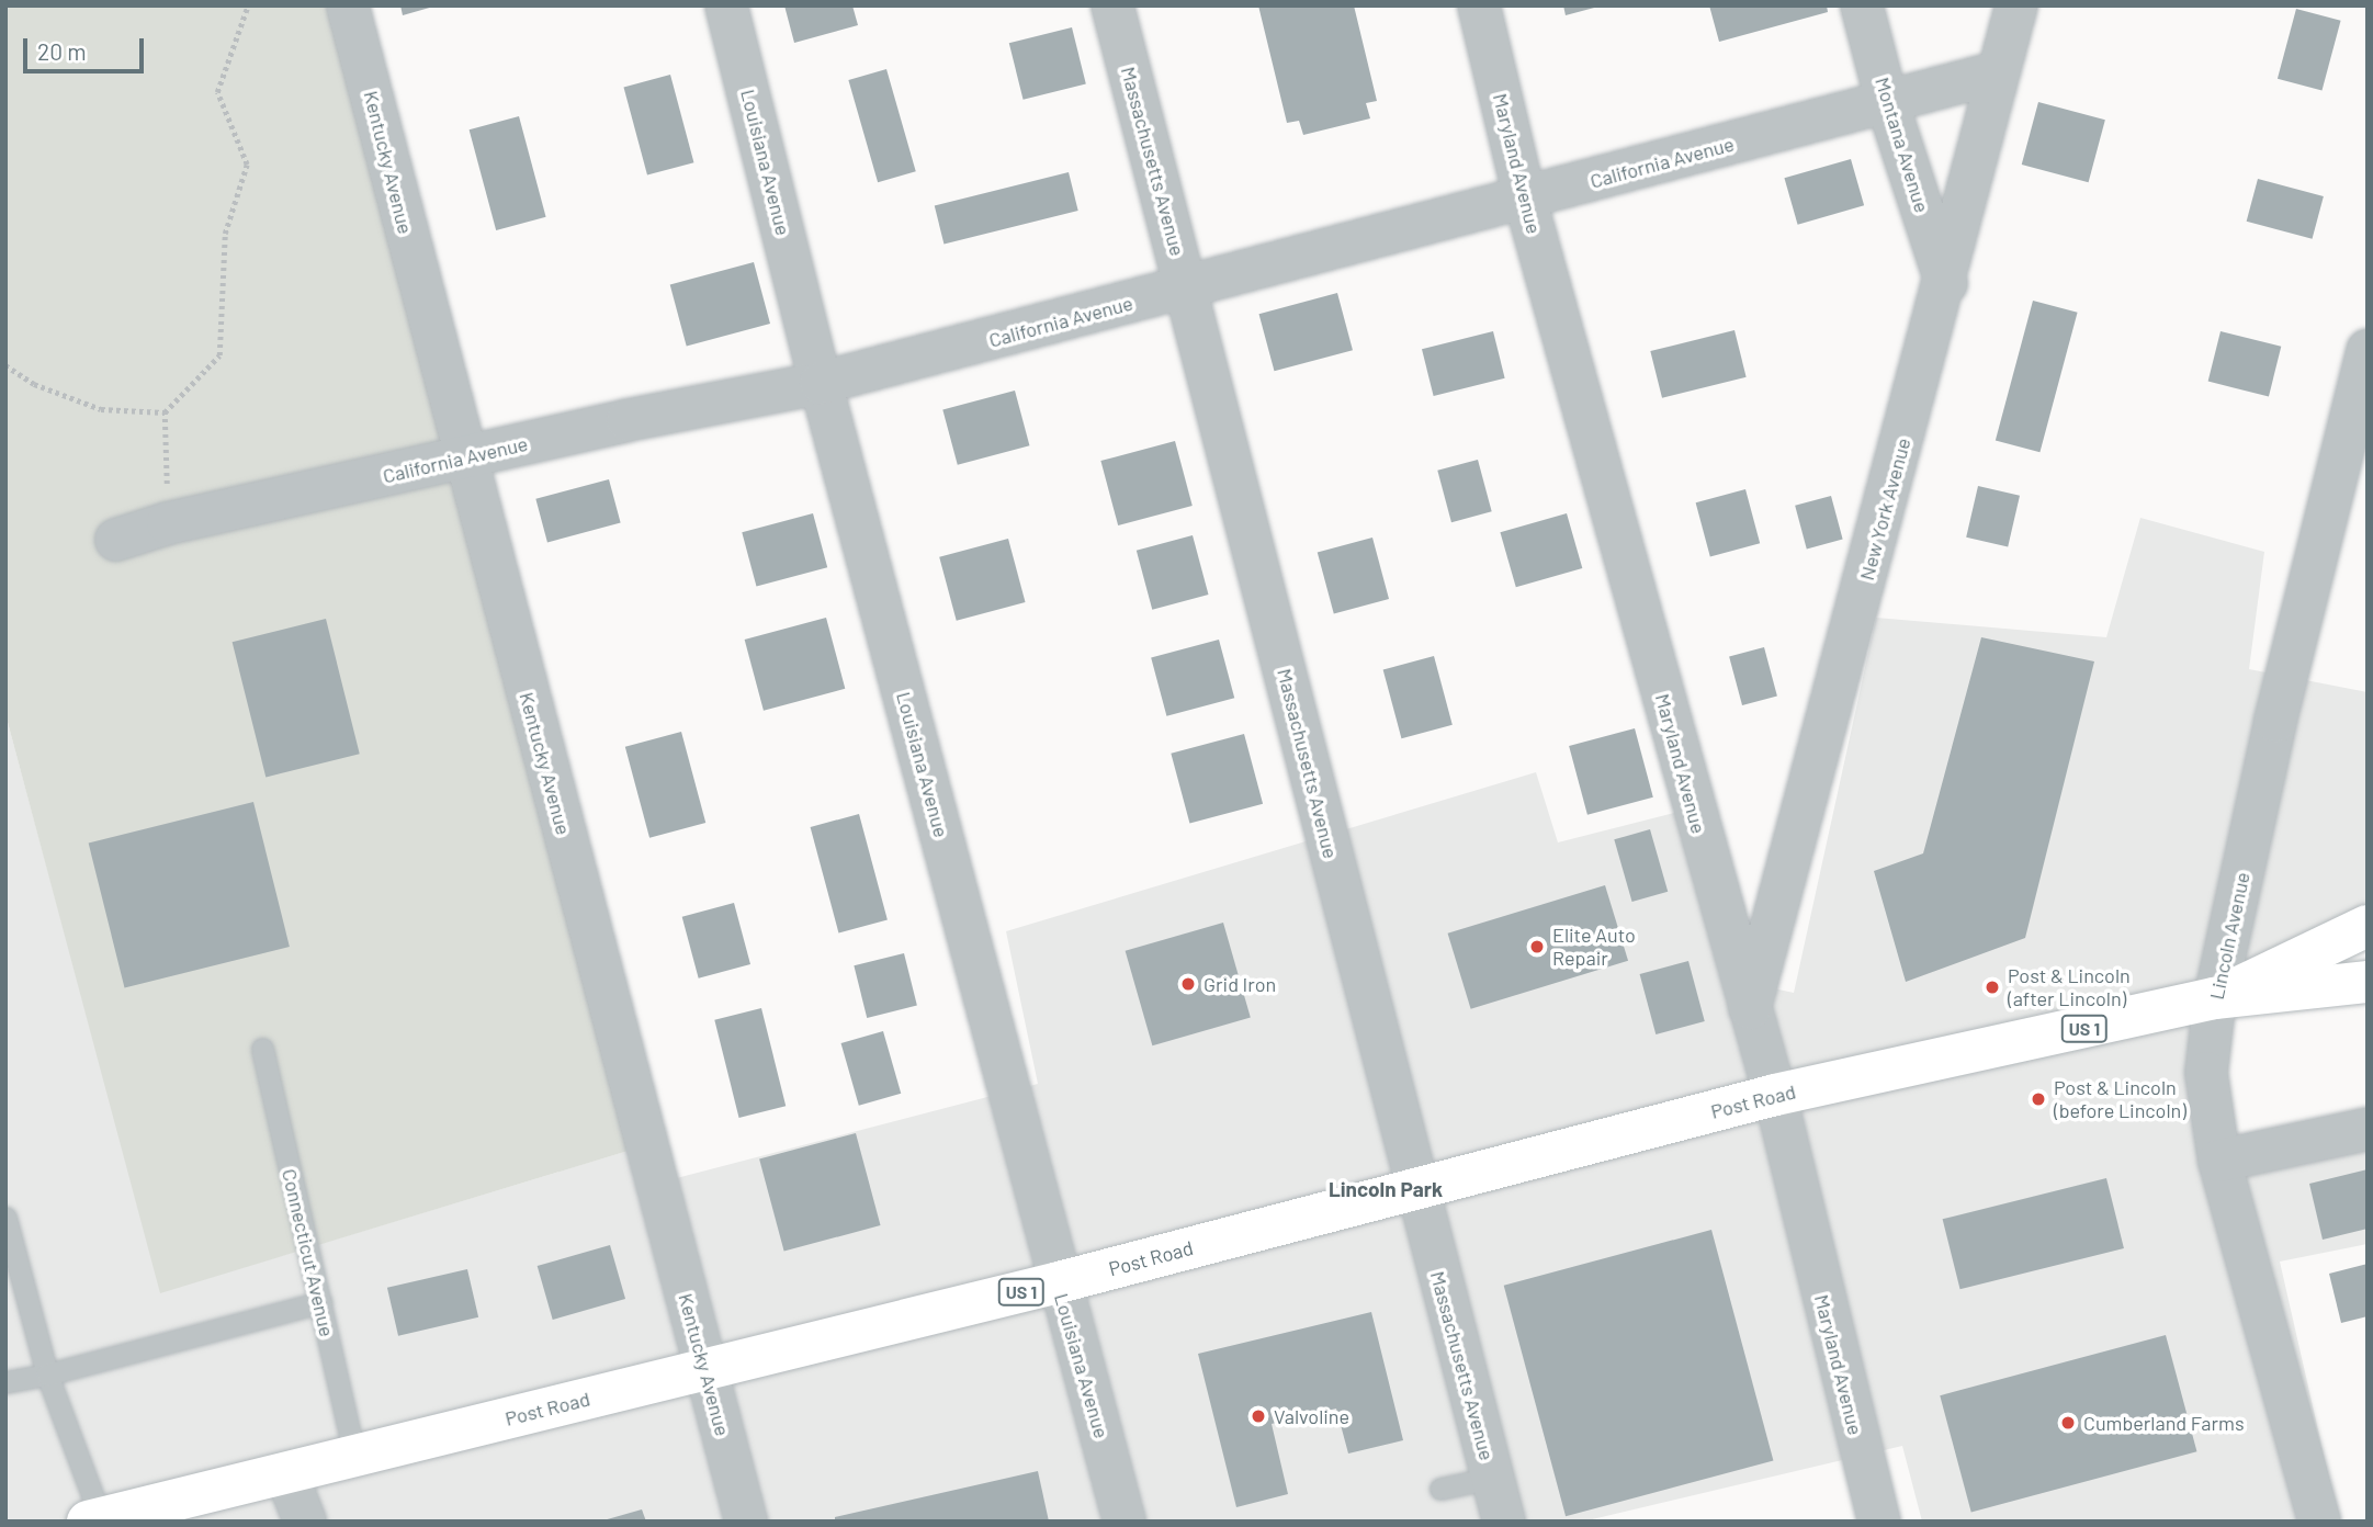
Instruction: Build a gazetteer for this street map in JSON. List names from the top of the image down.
{
  "streets": {
    "main road": ["US 1", "Post Road"],
    "street": [
      "Montana Avenue",
      "Massachusetts Avenue",
      "Kentucky Avenue",
      "Louisiana Avenue",
      "California Avenue",
      "Maryland Avenue",
      "New York Avenue",
      "Lincoln Avenue"
    ],
    "lane": ["Connecticut Avenue"]
  },
  "crossings": [
    ["Montana Avenue", "California Avenue"],
    ["Montana Avenue", "New York Avenue"],
    ["Massachusetts Avenue", "California Avenue"],
    ["Massachusetts Avenue", "Post Road"],
    ["Kentucky Avenue", "California Avenue"],
    ["Kentucky Avenue", "Post Road"],
    ["Louisiana Avenue", "California Avenue"],
    ["Louisiana Avenue", "Post Road"],
    ["California Avenue", "Maryland Avenue"],
    ["California Avenue", "New York Avenue"],
    ["Maryland Avenue", "New York Avenue"],
    ["Maryland Avenue", "Post Road"],
    ["Lincoln Avenue", "Post Road"],
    ["Post Road", "Connecticut Avenue"]
  ],
  "districts": ["Lincoln Park"],
  "places": [
    "Elite Auto Repair",
    "Grid Iron",
    "Post & Lincoln (after Lincoln)",
    "Post & Lincoln (before Lincoln)",
    "Valvoline",
    "Cumberland Farms"
  ],
  "scale_bar": "20 m"
}
